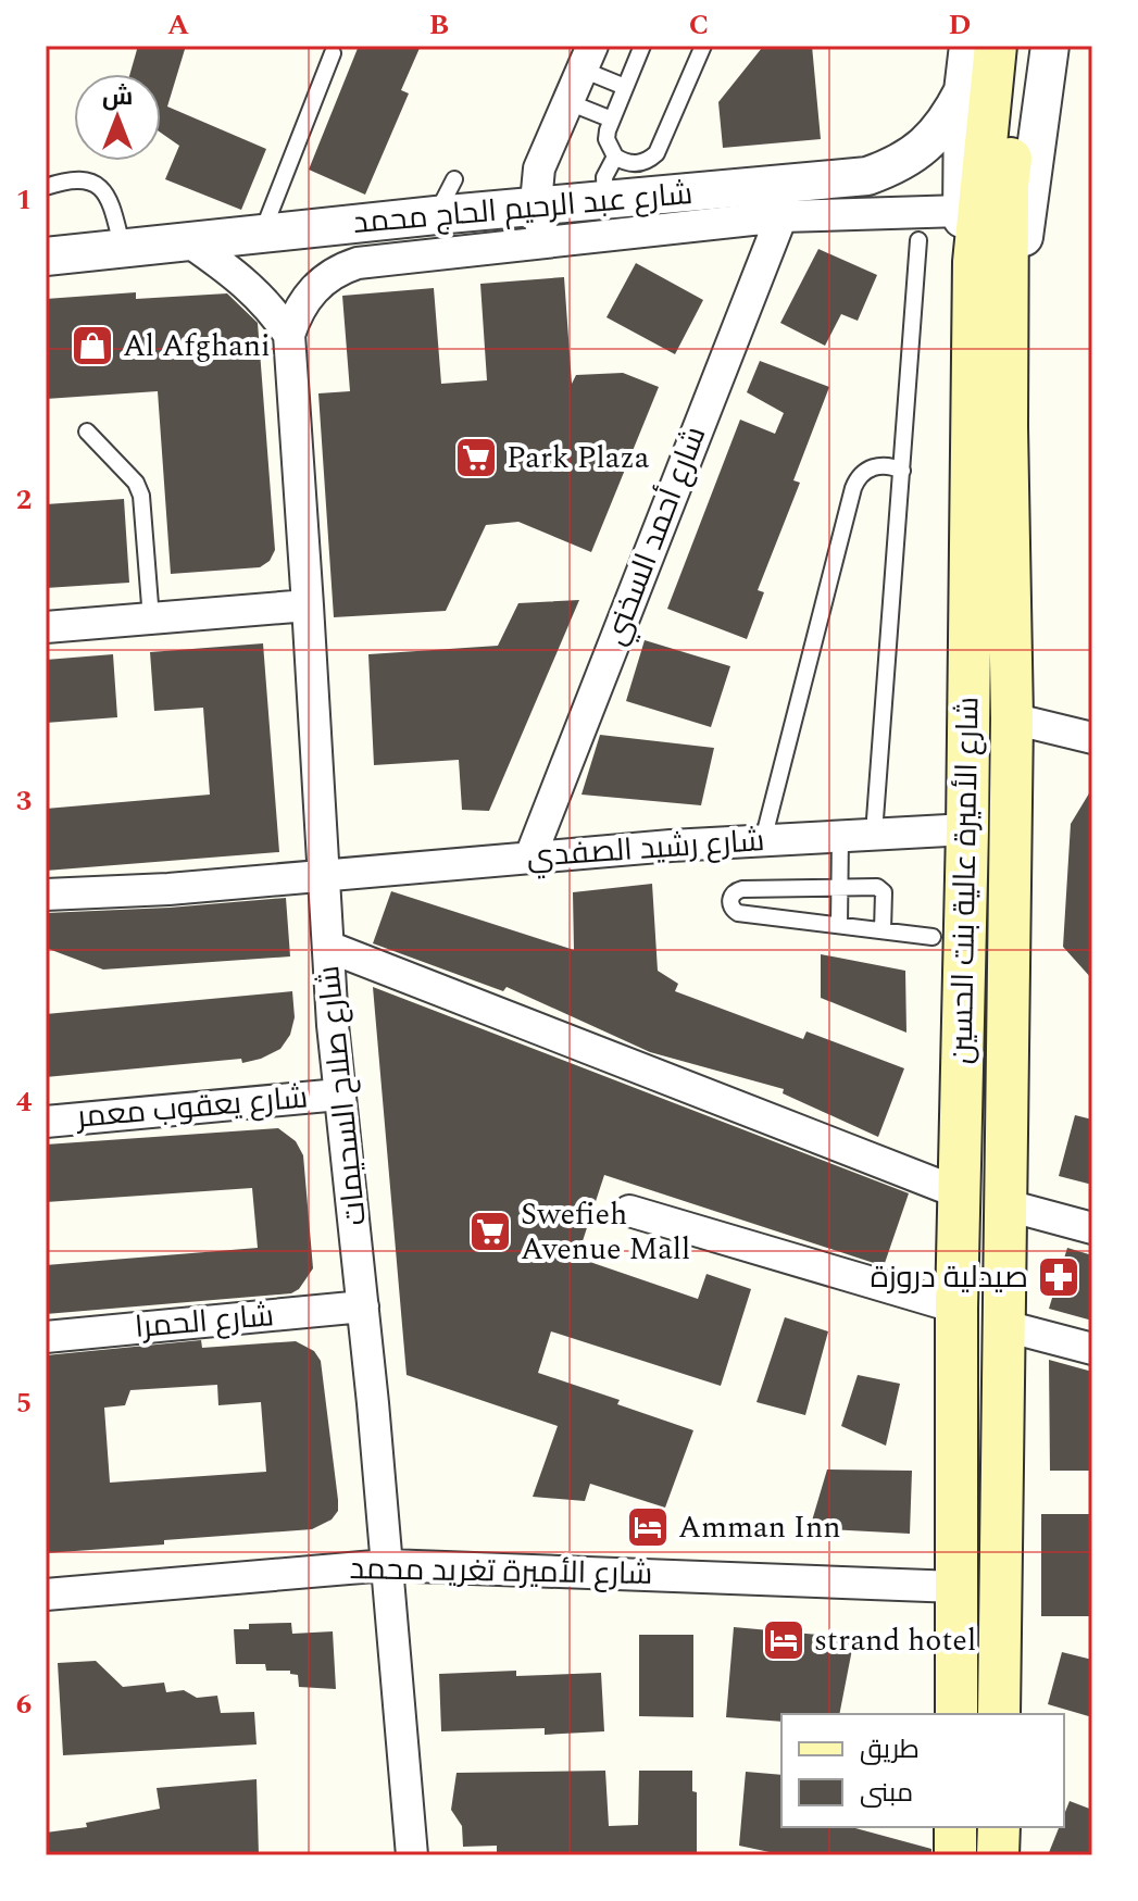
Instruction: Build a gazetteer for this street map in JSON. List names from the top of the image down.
{
  "streets": {
    "main road": ["شارع الأميرة عالية بنت الحسين"],
    "street": [
      "شارع عبد الرحيم الحاج محمد",
      "شارع أحمد السخني",
      "شارع رشيد الصفدي",
      "شارع صلاح السحيمات",
      "شارع يعقوب معمر",
      "شارع الحمرا",
      "شارع الأميرة تغريد محمد"
    ]
  },
  "crossings": [
    ["شارع أحمد السخني", "شارع رشيد الصفدي"],
    ["شارع رشيد الصفدي", "شارع الأميرة عالية بنت الحسين"],
    ["شارع رشيد الصفدي", "شارع صلاح السحيمات"],
    ["شارع الأميرة عالية بنت الحسين", "شارع الأميرة تغريد محمد"],
    ["شارع صلاح السحيمات", "شارع يعقوب معمر"],
    ["شارع صلاح السحيمات", "شارع الحمرا"],
    ["شارع صلاح السحيمات", "شارع الأميرة تغريد محمد"]
  ],
  "places": {
    "shop": ["Al Afghani"],
    "supermarket": ["Park Plaza", "Swefieh Avenue Mall"],
    "pharmacy": ["صيدلية دروزة"],
    "hotel": ["Amman Inn", "strand hotel"]
  },
  "legend": ["طريق", "مبنى"],
  "north": "top",
  "grid": {
    "columns": [
      "A",
      "B",
      "C",
      "D"
    ],
    "rows": [
      "1",
      "2",
      "3",
      "4",
      "5",
      "6"
    ]
  }
}
